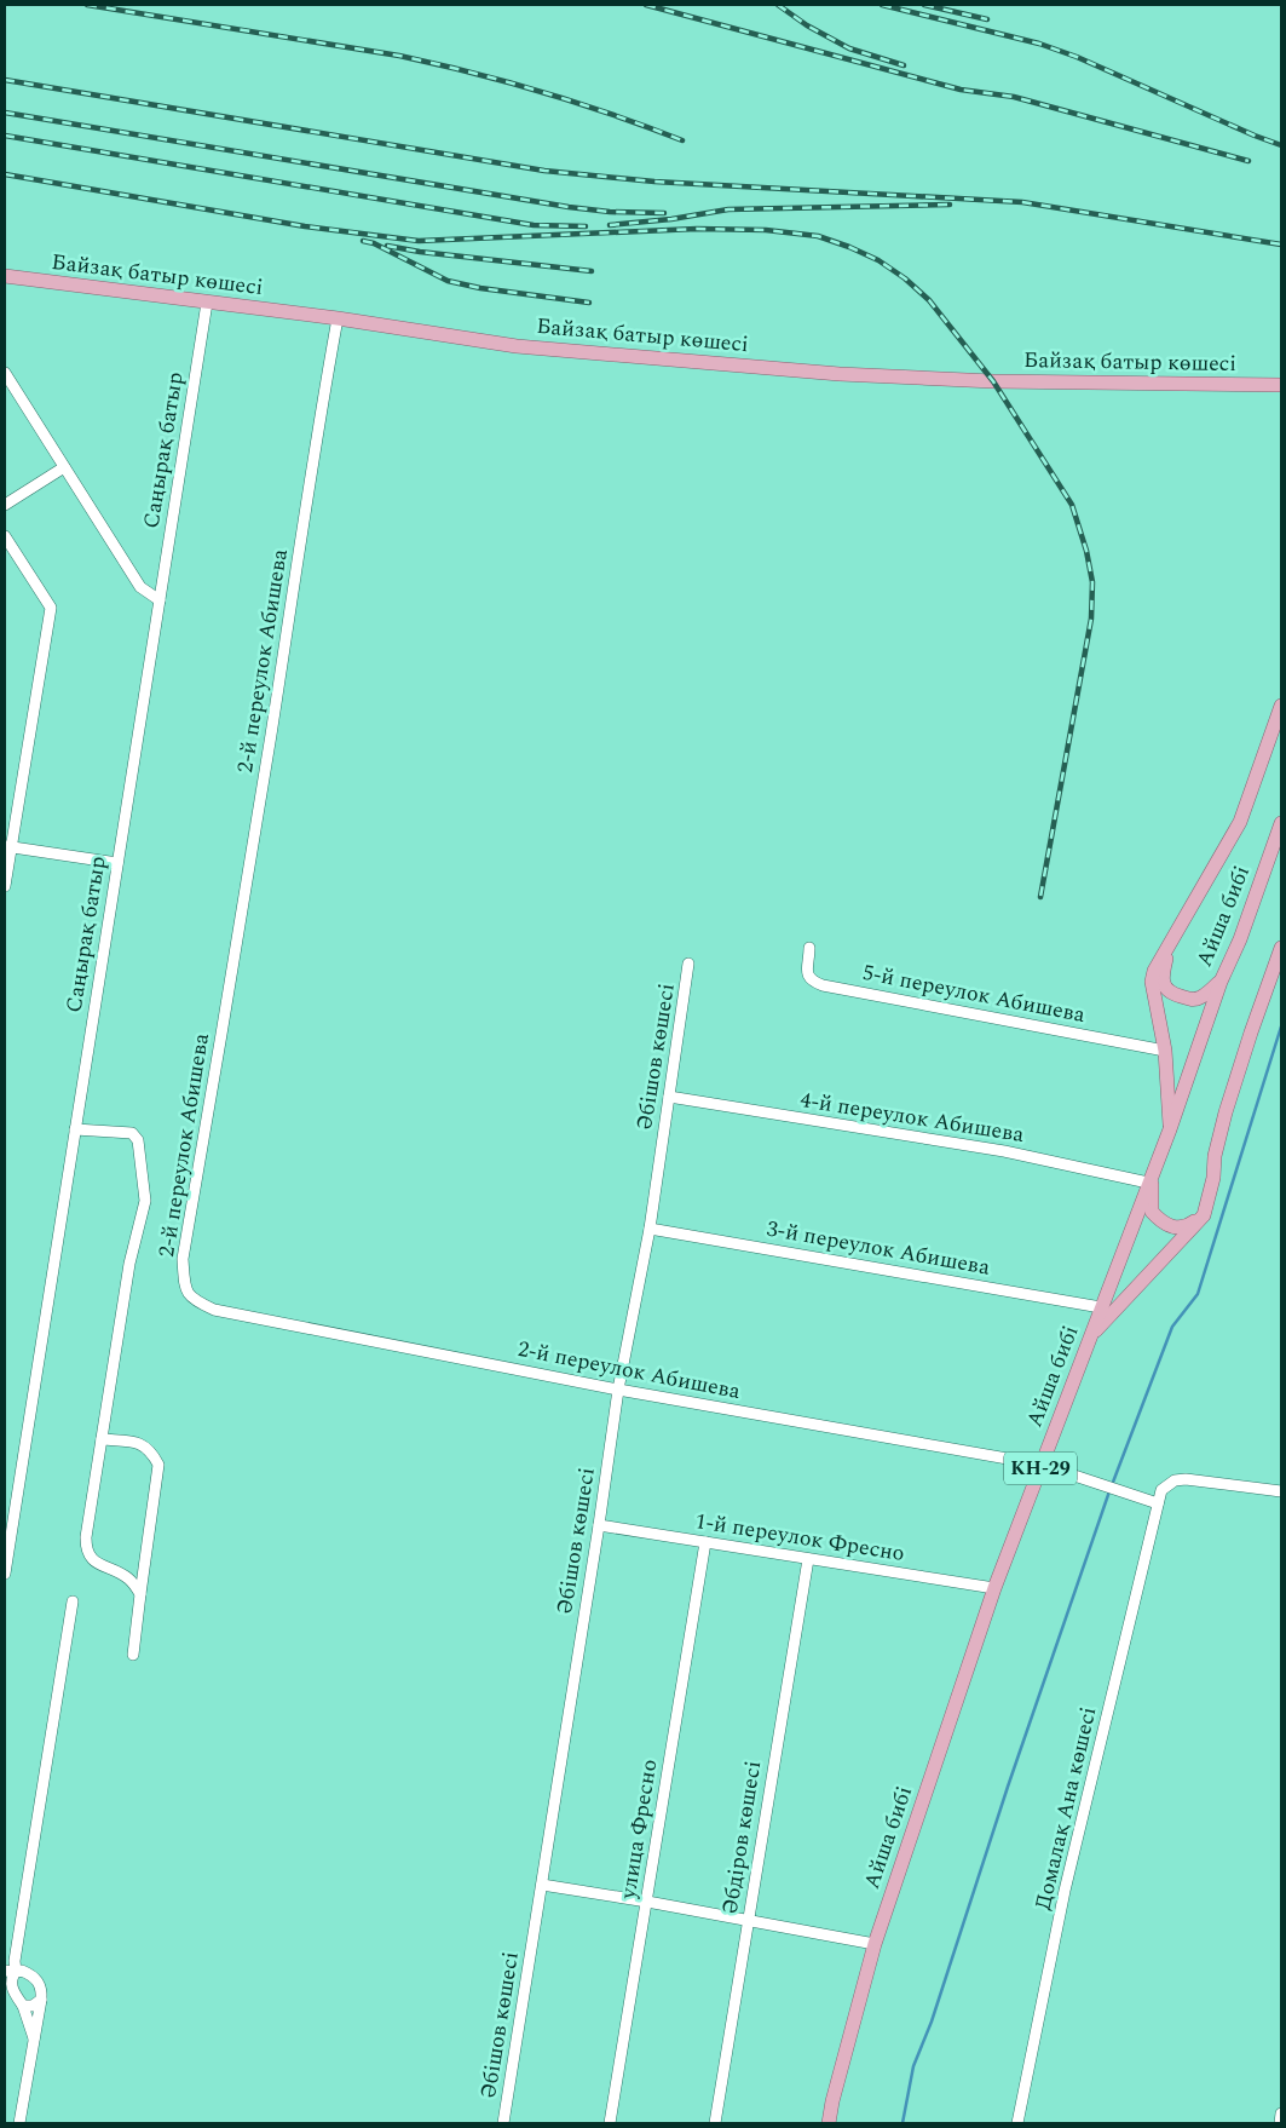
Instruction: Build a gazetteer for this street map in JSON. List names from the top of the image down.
{
  "streets": {
    "main road": ["Байзақ батыр көшесі", "Айша бибі", "КН-29"],
    "street": [
      "Саңырақ батыр",
      "2-й переулок Абишева",
      "5-й переулок Абишева",
      "Әбішов көшесі",
      "4-й переулок Абишева",
      "3-й переулок Абишева",
      "1-й переулок Фресно",
      "Домалақ Ана көшесі",
      "улица Фресно",
      "Әбдіров көшесі"
    ]
  },
  "crossings": [
    ["Байзақ батыр көшесі", "Саңырақ батыр"],
    ["Байзақ батыр көшесі", "2-й переулок Абишева"],
    ["2-й переулок Абишева", "Айша бибі"],
    ["2-й переулок Абишева", "Әбішов көшесі"],
    ["2-й переулок Абишева", "Домалақ Ана көшесі"],
    ["Айша бибі", "4-й переулок Абишева"],
    ["Айша бибі", "3-й переулок Абишева"],
    ["Айша бибі", "1-й переулок Фресно"],
    ["Әбішов көшесі", "4-й переулок Абишева"],
    ["Әбішов көшесі", "3-й переулок Абишева"],
    ["Әбішов көшесі", "1-й переулок Фресно"],
    ["1-й переулок Фресно", "улица Фресно"],
    ["1-й переулок Фресно", "Әбдіров көшесі"]
  ]
}
